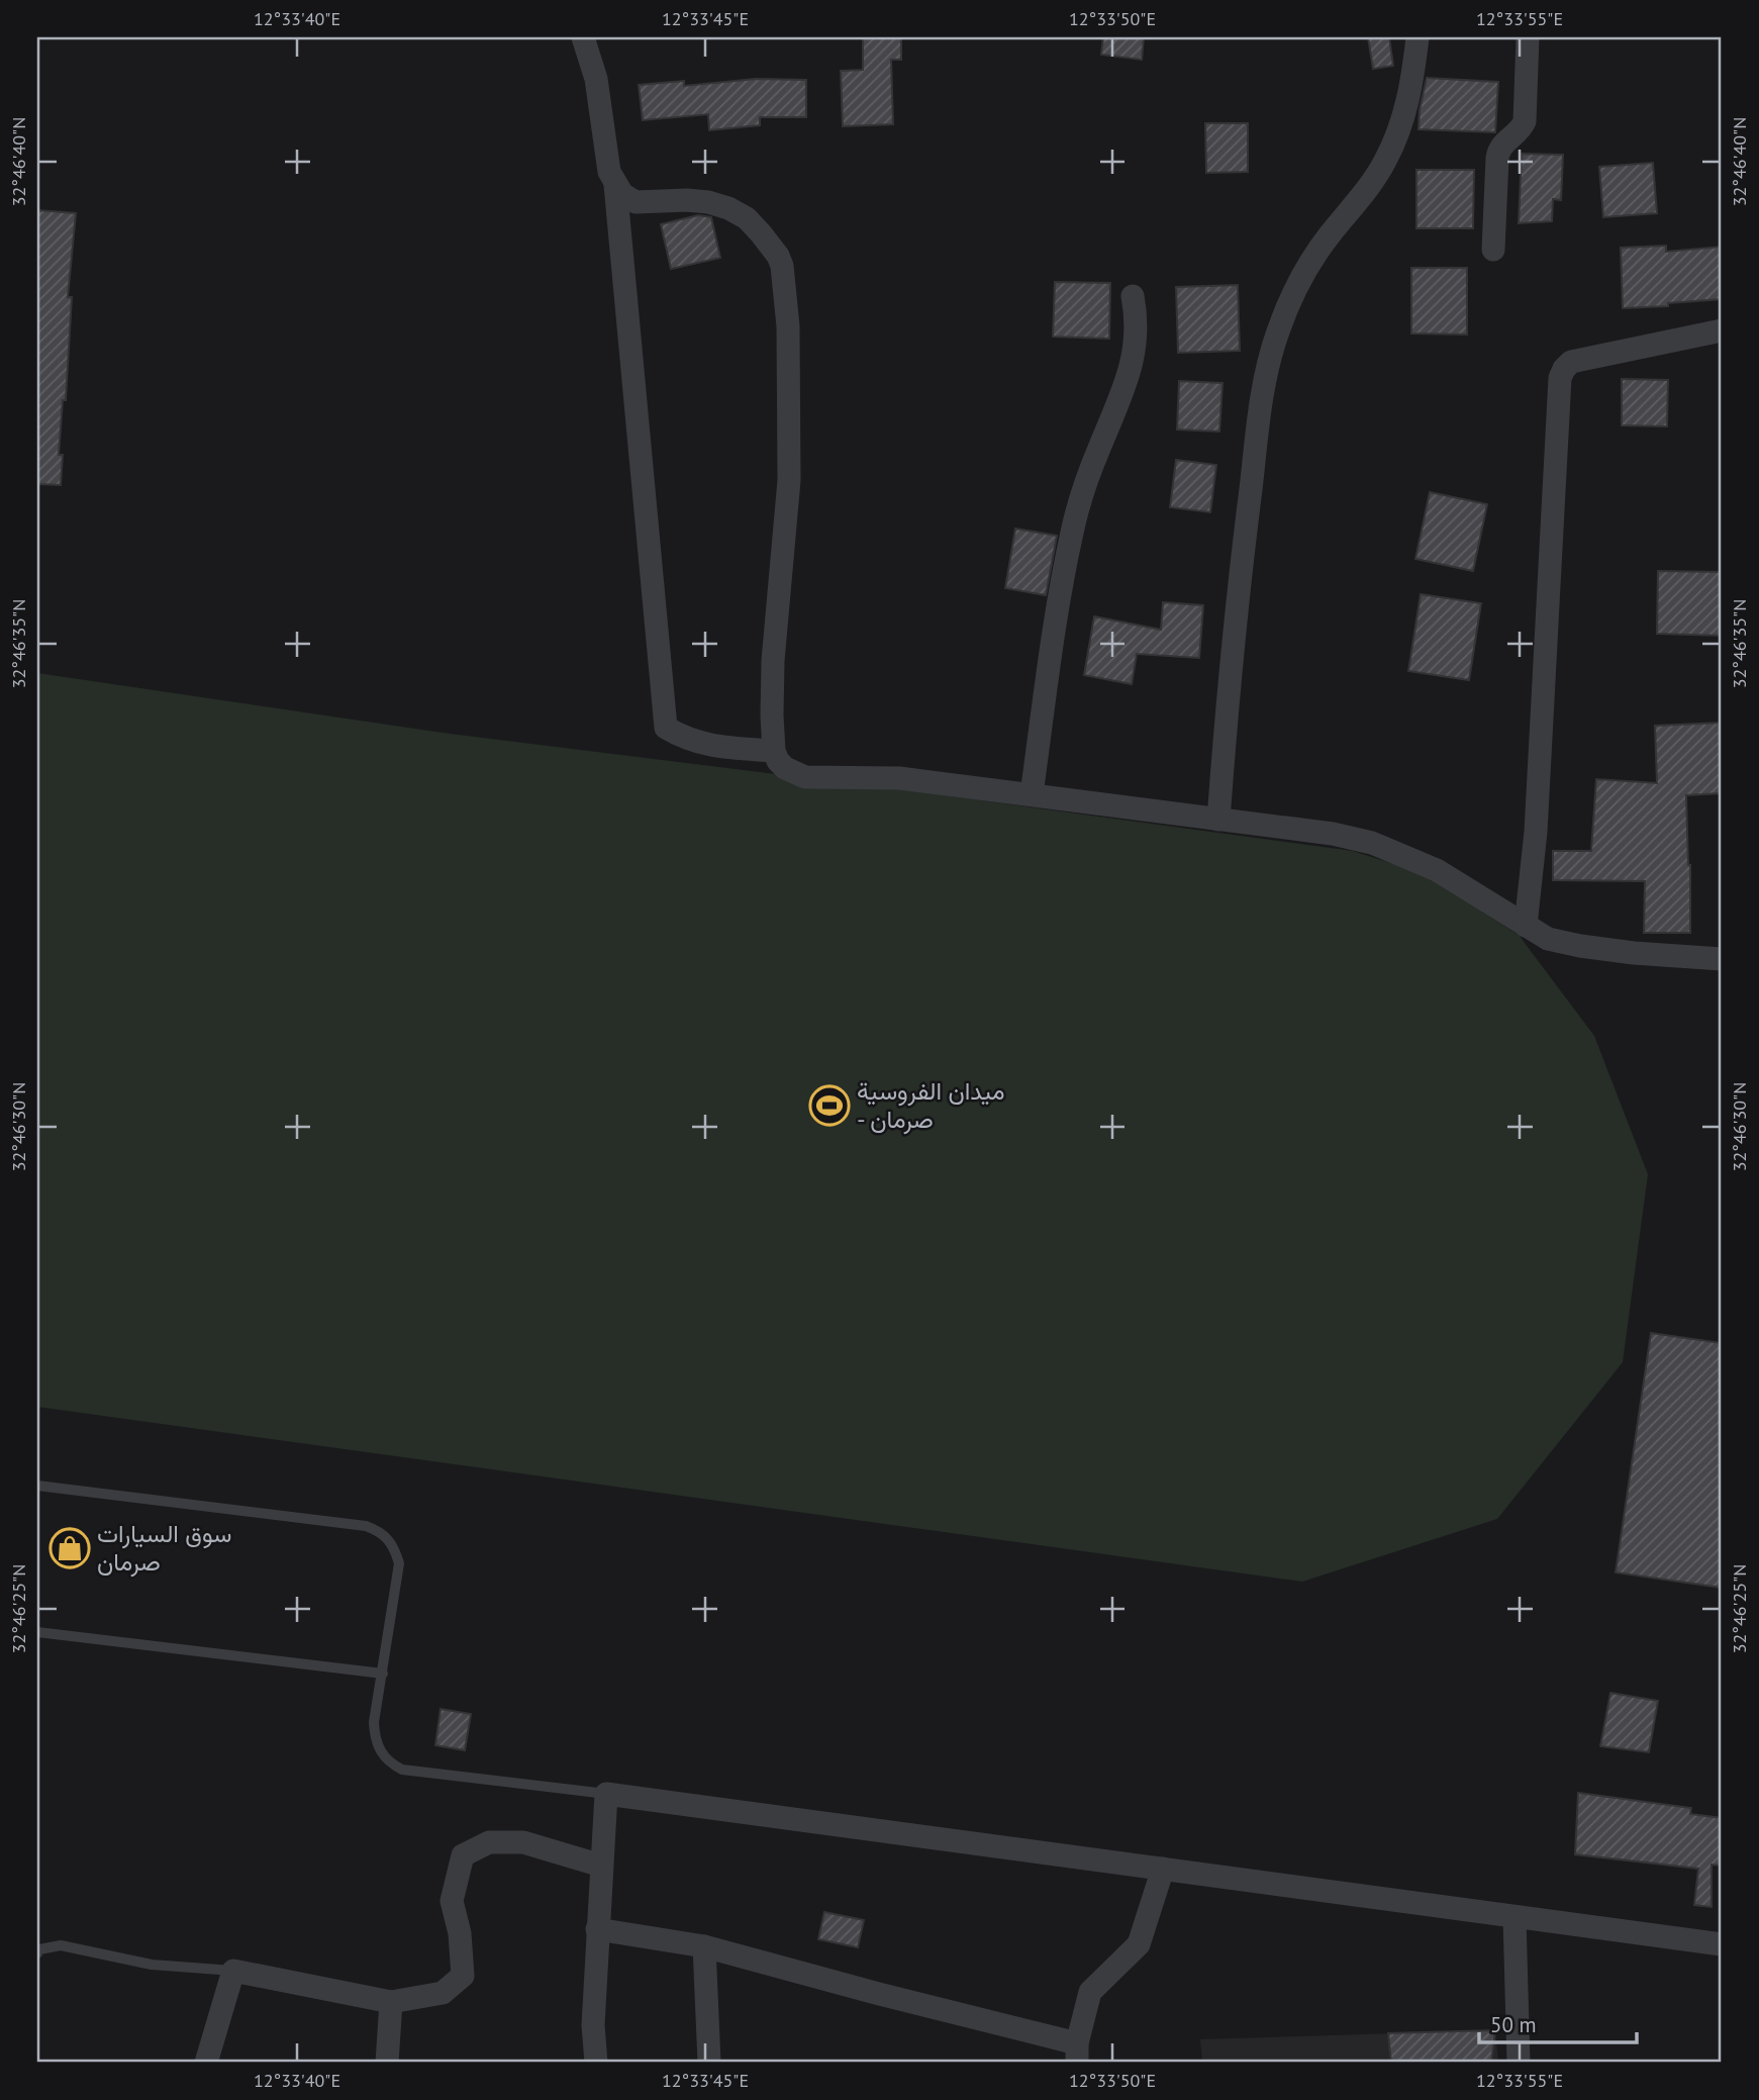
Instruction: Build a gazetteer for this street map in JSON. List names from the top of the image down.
{
  "places": {
    "sports": ["ميدان الفروسية - صرمان"],
    "shop": ["سوق السيارات صرمان"]
  },
  "scale_bar": "50 m",
  "coordinates": [
    "12°33'40\"E",
    "12°33'45\"E",
    "12°33'50\"E",
    "12°33'55\"E",
    "32°46'40\"N",
    "32°46'35\"N",
    "32°46'30\"N",
    "32°46'25\"N"
  ]
}
